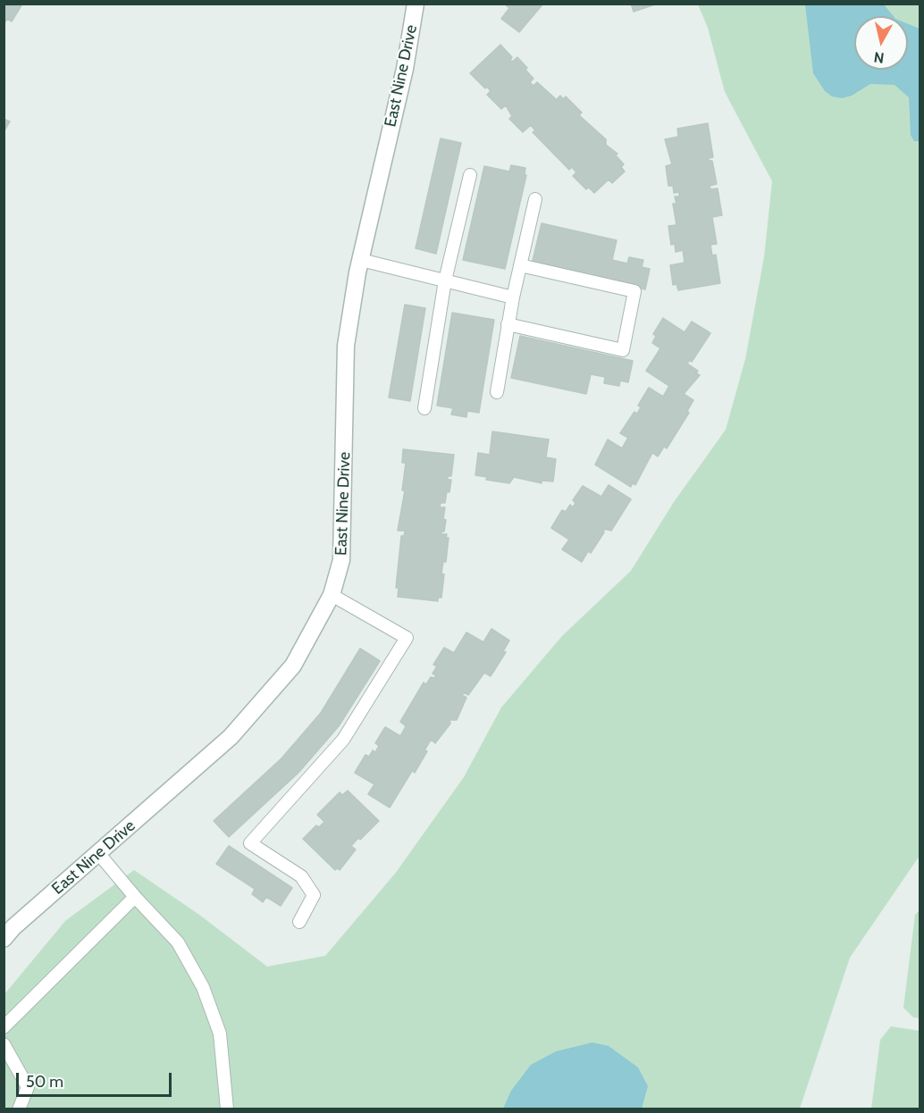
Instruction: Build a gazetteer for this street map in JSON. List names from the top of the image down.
{
  "streets": {
    "street": ["East Nine Drive"]
  },
  "scale_bar": "50 m",
  "north": "bottom"
}
